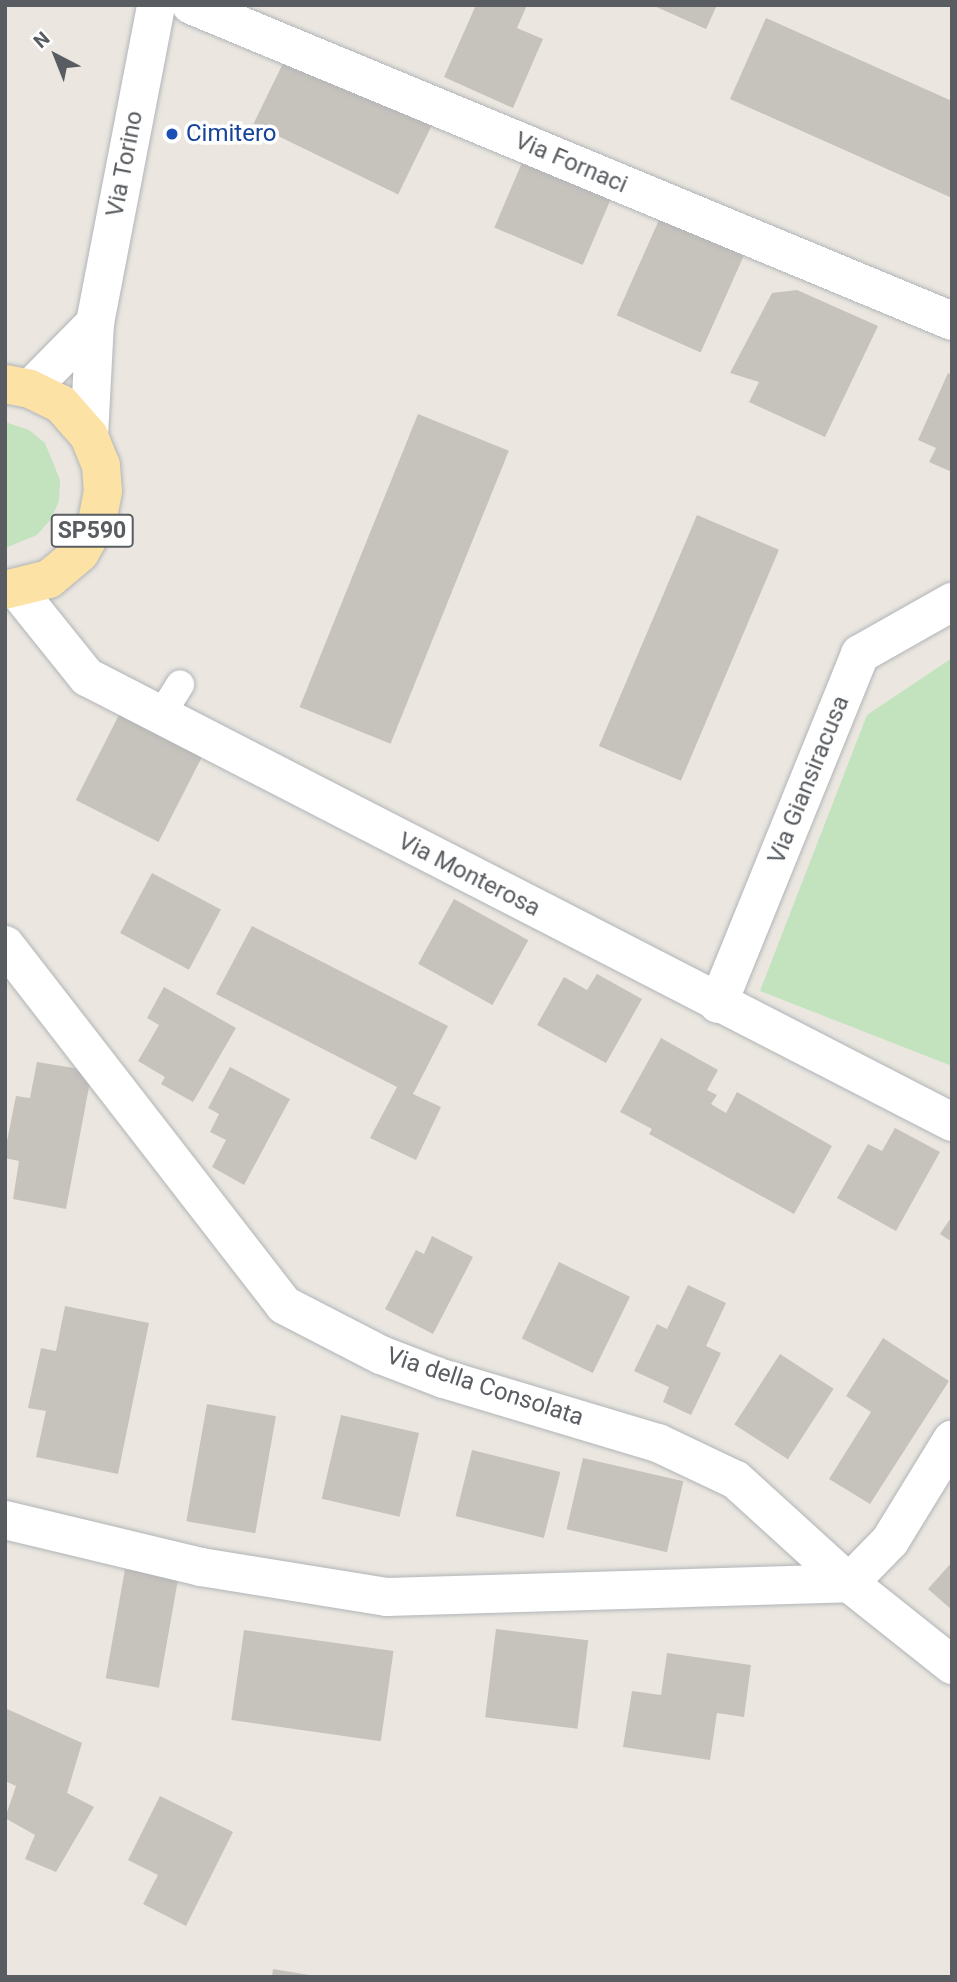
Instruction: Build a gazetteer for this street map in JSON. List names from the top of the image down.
{
  "streets": {
    "main road": ["Via Torino", "SP590"],
    "street": [
      "Via Fornaci",
      "Via Giansiracusa",
      "Via Monterosa",
      "Via della Consolata"
    ]
  },
  "crossings": [
    ["Via Torino", "Via Monterosa"],
    ["Via Giansiracusa", "Via Monterosa"]
  ],
  "places": ["Cimitero"],
  "north": "top left"
}
